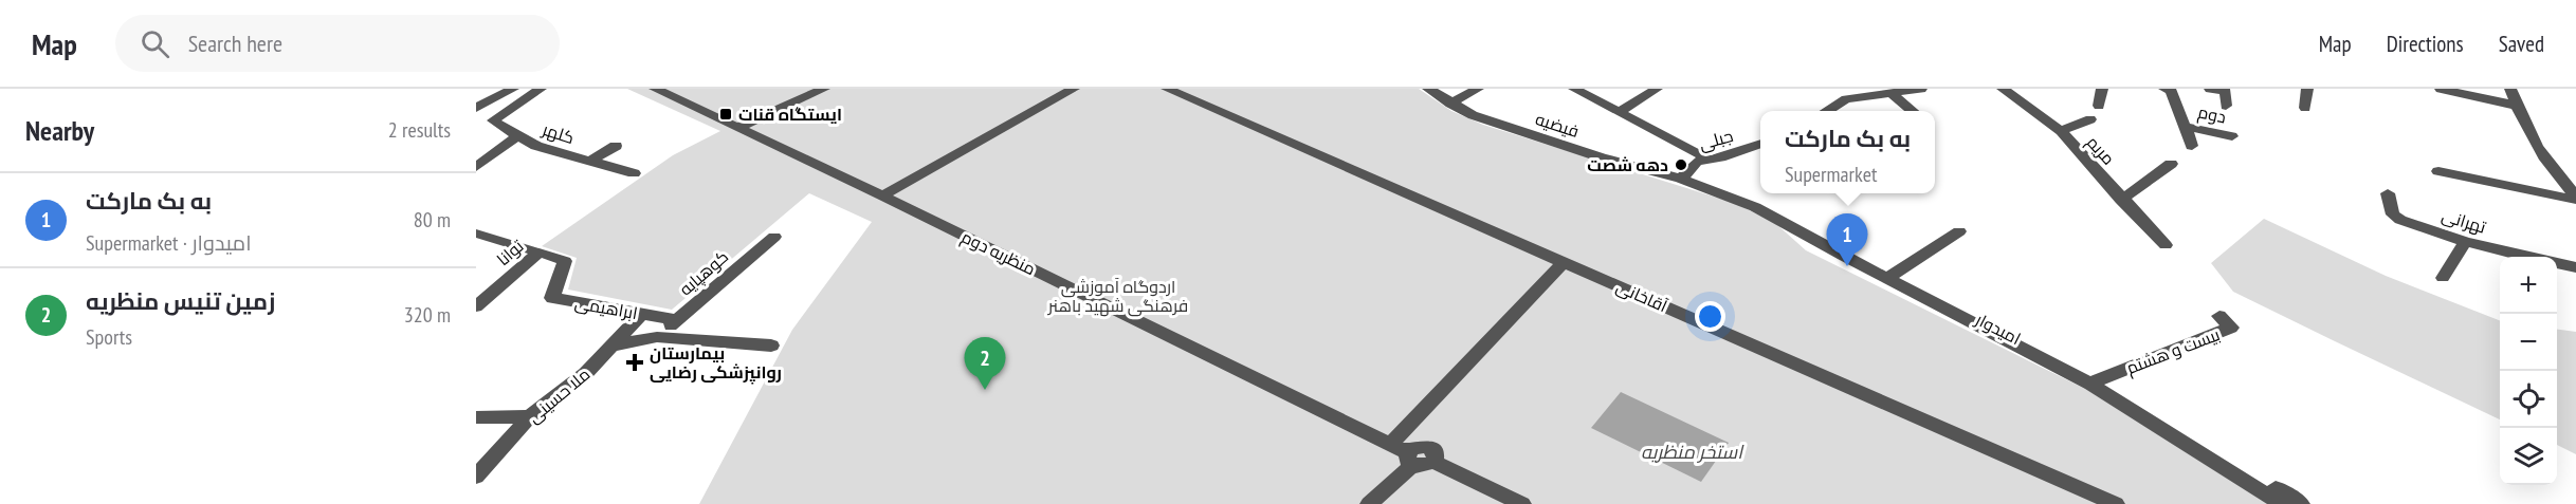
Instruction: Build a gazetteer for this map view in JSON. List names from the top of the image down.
{
  "streets": {
    "street": [
      "دوم",
      "فیضیه",
      "کلهر",
      "جبلی",
      "مریم",
      "تهرانی",
      "توانا",
      "منظریه دوم",
      "کوهپایه",
      "آقاخانی",
      "ابراهیمی",
      "امیدوار",
      "بیست و هشتم",
      "ملا حسینی"
    ]
  },
  "crossings": [
    ["فیضیه", "جبلی"],
    ["فیضیه", "امیدوار"],
    ["جبلی", "امیدوار"],
    ["توانا", "ابراهیمی"],
    ["کوهپایه", "ابراهیمی"],
    ["ابراهیمی", "ملا حسینی"],
    ["امیدوار", "بیست و هشتم"]
  ],
  "water": ["استخر منظریه"],
  "parks": ["اردوگاه آموزشی فرهنگی شهید باهنر"],
  "places": {
    "transit": ["ایستگاه قنات"],
    "other": ["دهه شصت"],
    "health": ["بیمارستان روانپزشکی رضایی"]
  },
  "page": {
    "header": "Map",
    "search": "Search here",
    "nav": ["Map", "Directions", "Saved"],
    "heading": ["Nearby", "2 results"],
    "popup": ["به بک مارکت", "Supermarket"],
    "list": [
      {
        "mark": "1",
        "name": "به بک مارکت",
        "note": "Supermarket · امیدوار",
        "value": "80 m"
      },
      {
        "mark": "2",
        "name": "زمین تنیس منظریه",
        "note": "Sports",
        "value": "320 m"
      }
    ],
    "pins": ["1", "2"],
    "map_buttons": ["+", "−"]
  }
}
